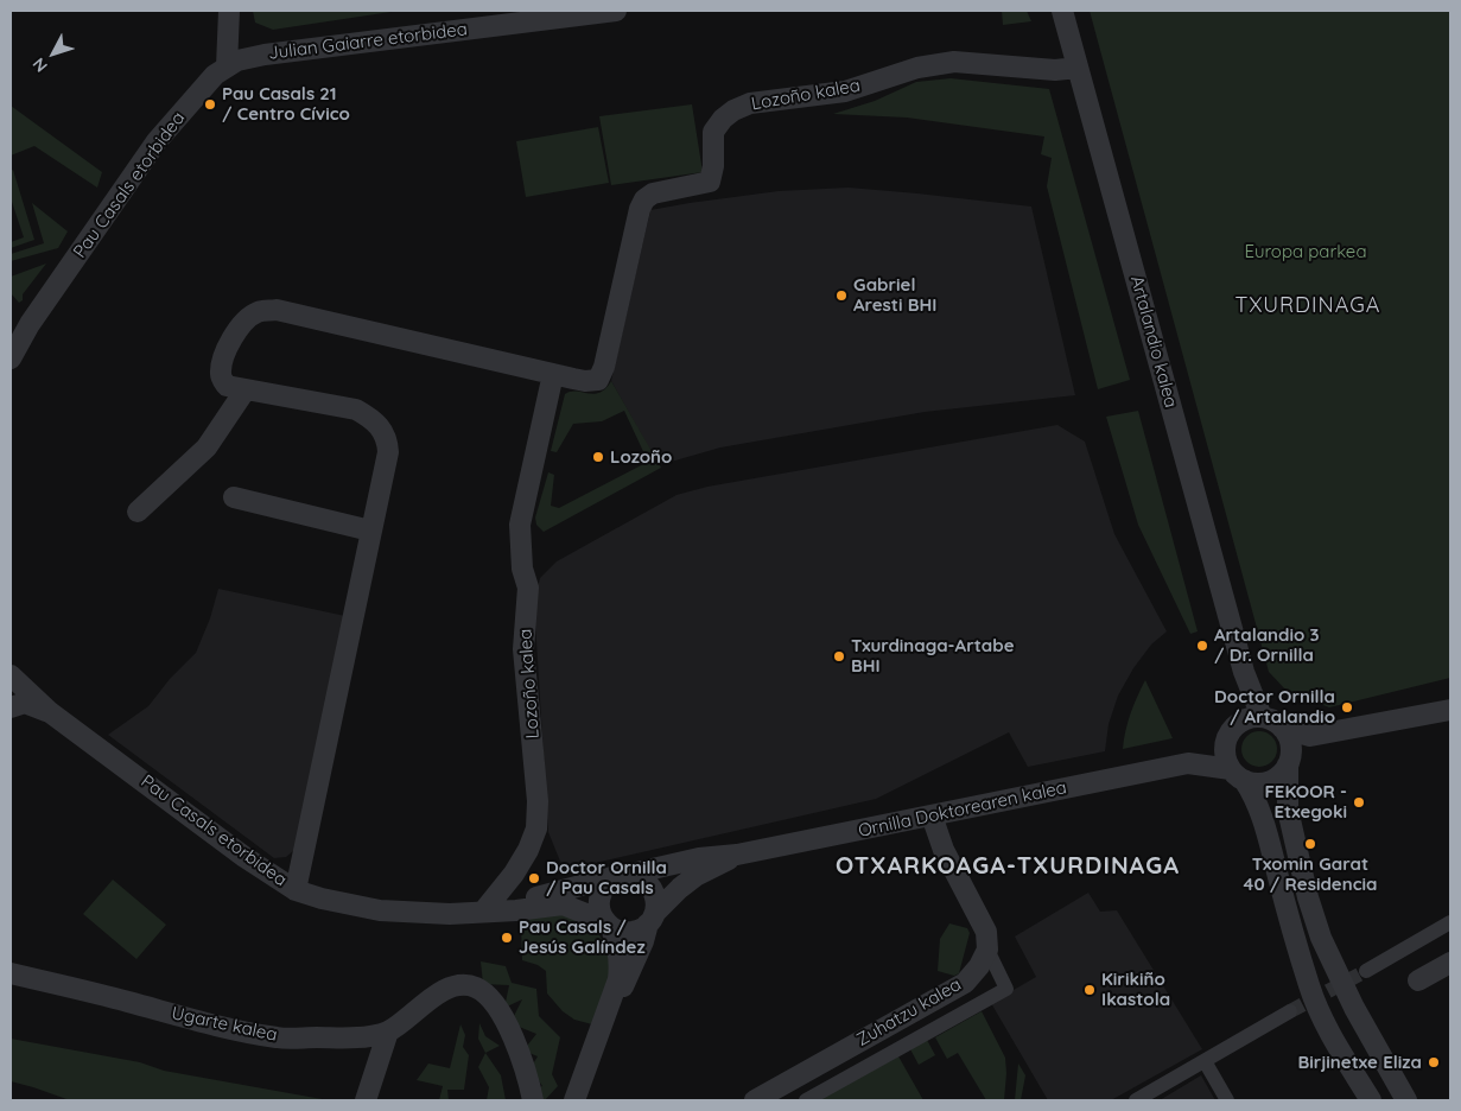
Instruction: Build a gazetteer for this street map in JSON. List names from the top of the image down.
{
  "streets": {
    "street": [
      "Julian Gaiarre etorbidea",
      "Lozoño kalea",
      "Pau Casals etorbidea",
      "Artalandio kalea",
      "Ornilla Doktorearen kalea",
      "Zuhatzu kalea",
      "Ugarte kalea"
    ]
  },
  "crossings": [
    ["Julian Gaiarre etorbidea", "Pau Casals etorbidea"],
    ["Lozoño kalea", "Pau Casals etorbidea"],
    ["Lozoño kalea", "Artalandio kalea"],
    ["Pau Casals etorbidea", "Ornilla Doktorearen kalea"],
    ["Artalandio kalea", "Ornilla Doktorearen kalea"]
  ],
  "districts": ["TXURDINAGA", "OTXARKOAGA-TXURDINAGA"],
  "parks": ["Europa parkea"],
  "places": [
    "Pau Casals 21 / Centro Cívico",
    "Gabriel Aresti BHI",
    "Lozoño",
    "Artalandio 3 / Dr. Ornilla",
    "Txurdinaga-Artabe BHI",
    "Doctor Ornilla / Artalandio",
    "FEKOOR - Etxegoki",
    "Txomin Garat 40 / Residencia",
    "Doctor Ornilla / Pau Casals",
    "Pau Casals / Jesús Galíndez",
    "Kirikiño Ikastola",
    "Birjinetxe Eliza"
  ],
  "north": "bottom left"
}
